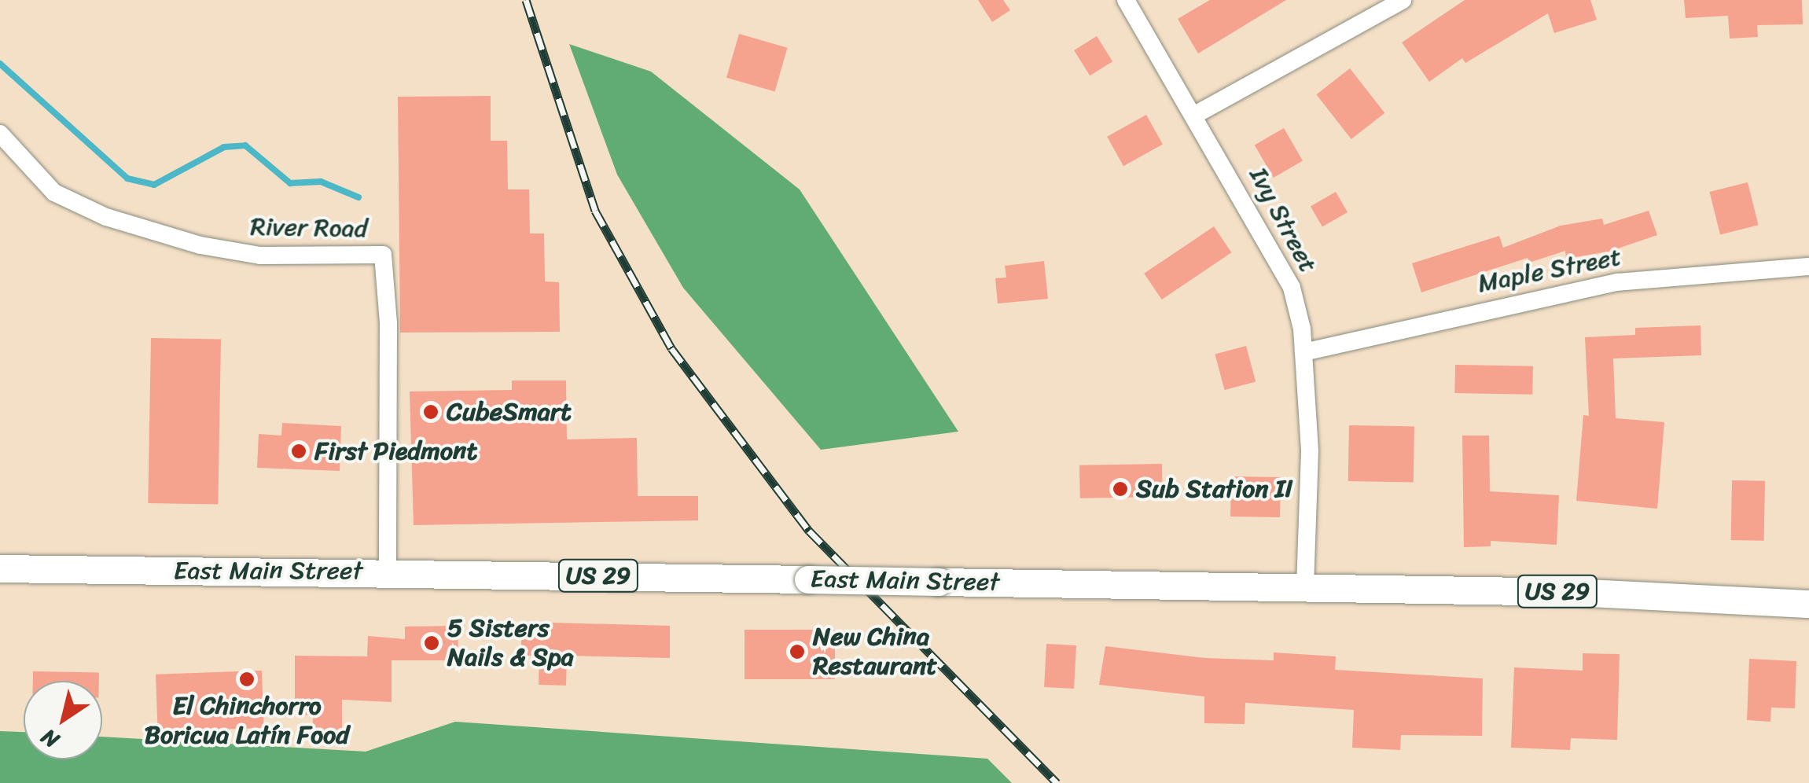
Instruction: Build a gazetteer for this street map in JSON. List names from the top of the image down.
{
  "streets": {
    "main road": ["East Main Street", "US 29"],
    "street": ["Ivy Street", "River Road", "Maple Street"]
  },
  "crossings": [
    ["Ivy Street", "Maple Street"],
    ["Ivy Street", "East Main Street"],
    ["River Road", "East Main Street"]
  ],
  "places": [
    "CubeSmart",
    "First Piedmont",
    "Sub Station II",
    "5 Sisters Nails & Spa",
    "New China Restaurant",
    "El Chinchorro Boricua Latín Food"
  ],
  "north": "bottom left"
}
